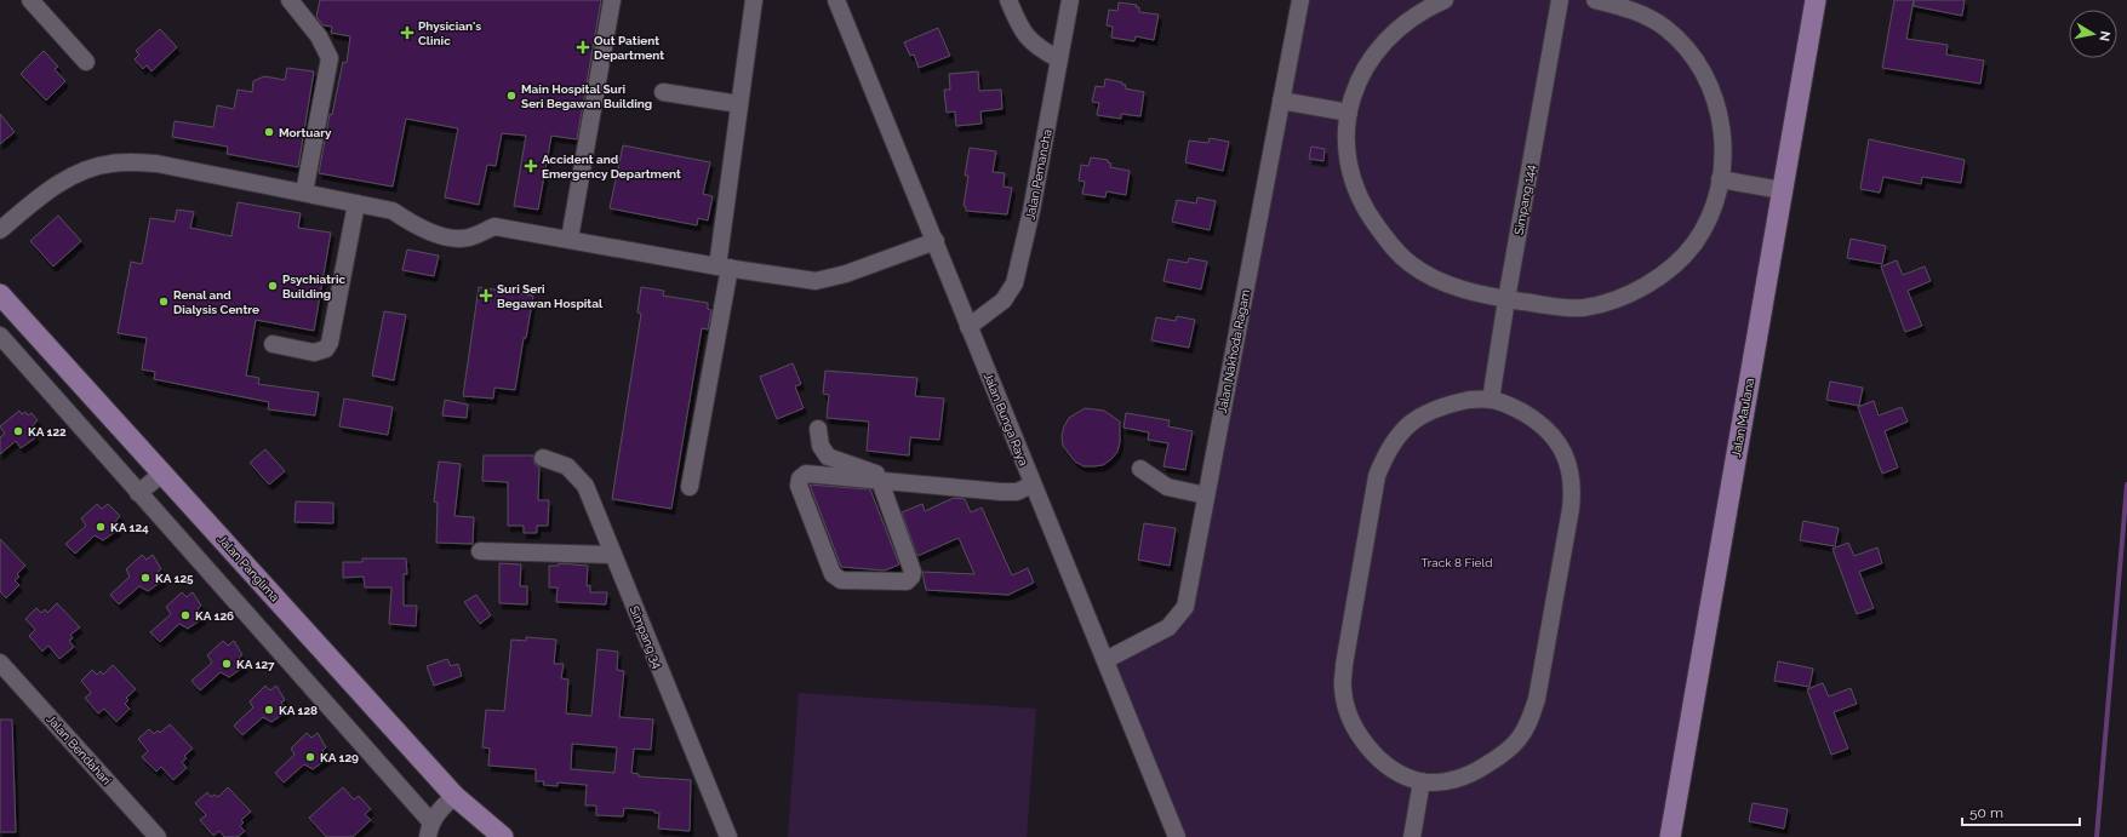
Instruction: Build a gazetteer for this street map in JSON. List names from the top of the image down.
{
  "streets": {
    "main road": ["Jalan Maulana", "Jalan Panglima"],
    "street": [
      "Jalan Pemancha",
      "Simpang 144",
      "Jalan Nakhoda Ragam",
      "Jalan Bunga Raya",
      "Simpang 34",
      "Jalan Bendahari"
    ]
  },
  "crossings": [
    ["Jalan Pemancha", "Jalan Bunga Raya"],
    ["Jalan Nakhoda Ragam", "Jalan Bunga Raya"]
  ],
  "parks": ["Track 8 Field"],
  "places": {
    "health": [
      "Physician's Clinic",
      "Out Patient Department",
      "Accident and Emergency Department",
      "Suri Seri Begawan Hospital"
    ],
    "other": [
      "Main Hospital Suri Seri Begawan Building",
      "Mortuary",
      "Psychiatric Building",
      "Renal and Dialysis Centre",
      "KA 122",
      "KA 124",
      "KA 125",
      "KA 126",
      "KA 127",
      "KA 128",
      "KA 129"
    ]
  },
  "scale_bar": "50 m",
  "north": "right"
}
